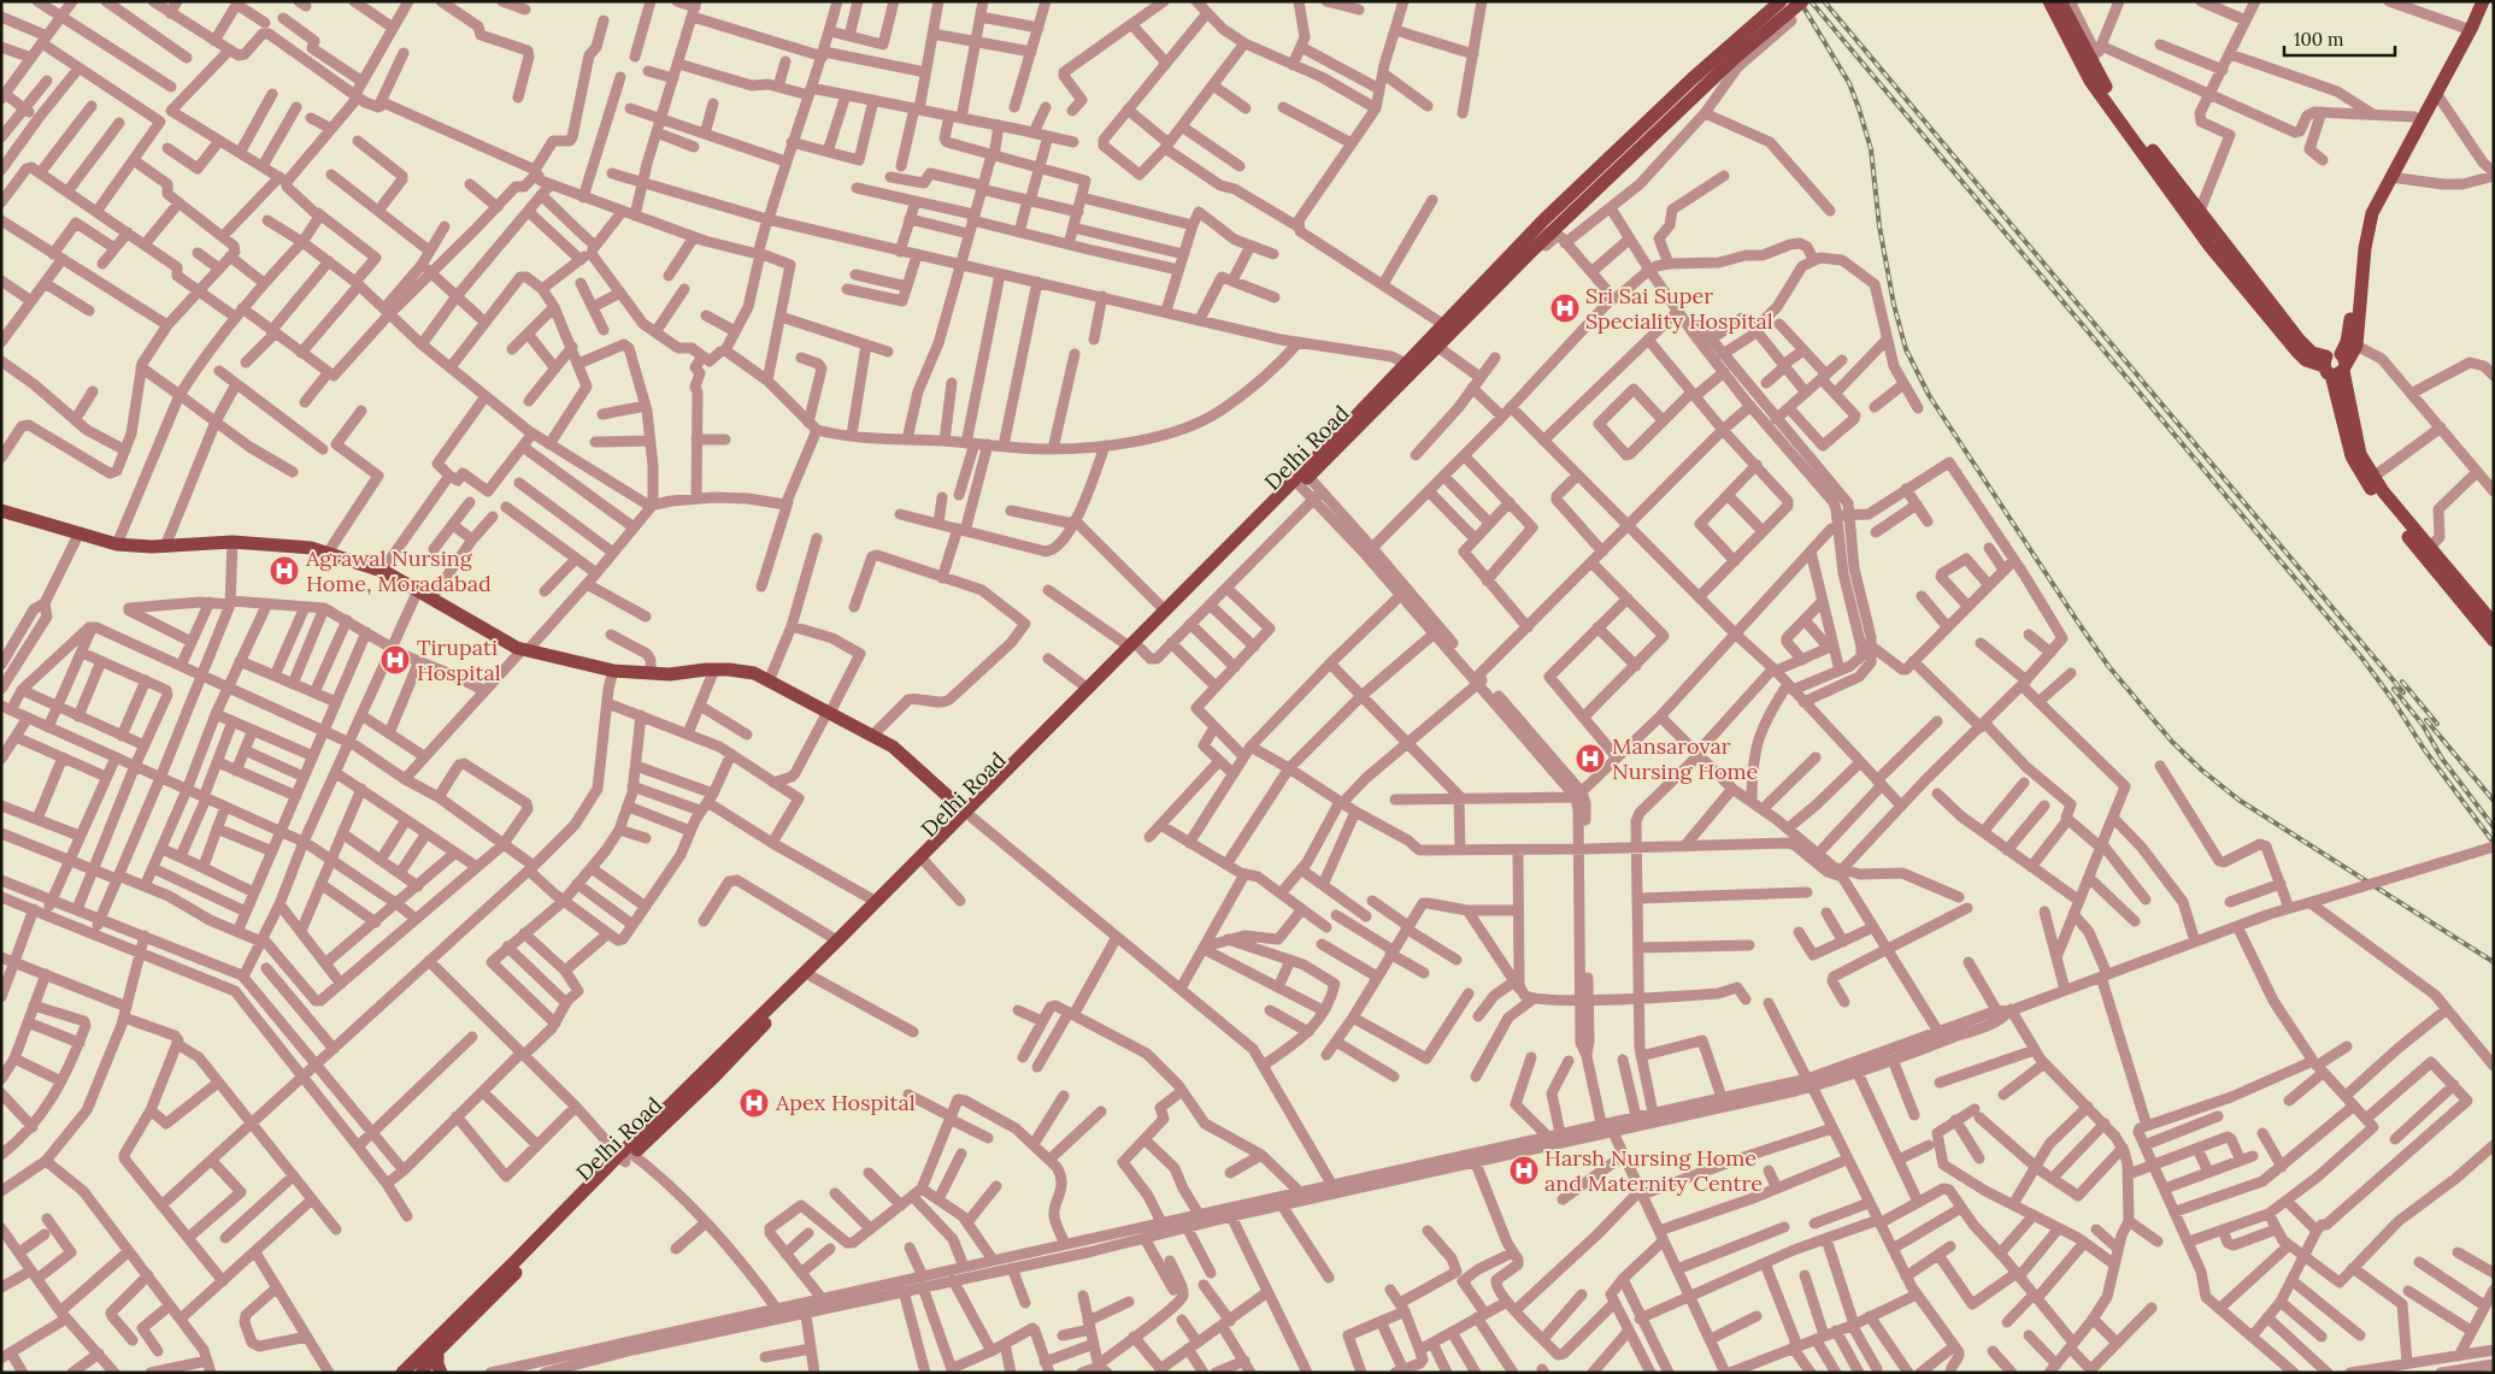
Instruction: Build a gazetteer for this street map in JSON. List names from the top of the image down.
{
  "streets": {
    "main road": ["Delhi Road"]
  },
  "places": {
    "hospital": [
      "Sri Sai Super Speciality Hospital",
      "Agrawal Nursing Home, Moradabad",
      "Tirupati Hospital",
      "Mansarovar Nursing Home",
      "Apex Hospital",
      "Harsh Nursing Home and Maternity Centre"
    ]
  },
  "scale_bar": "100 m"
}
